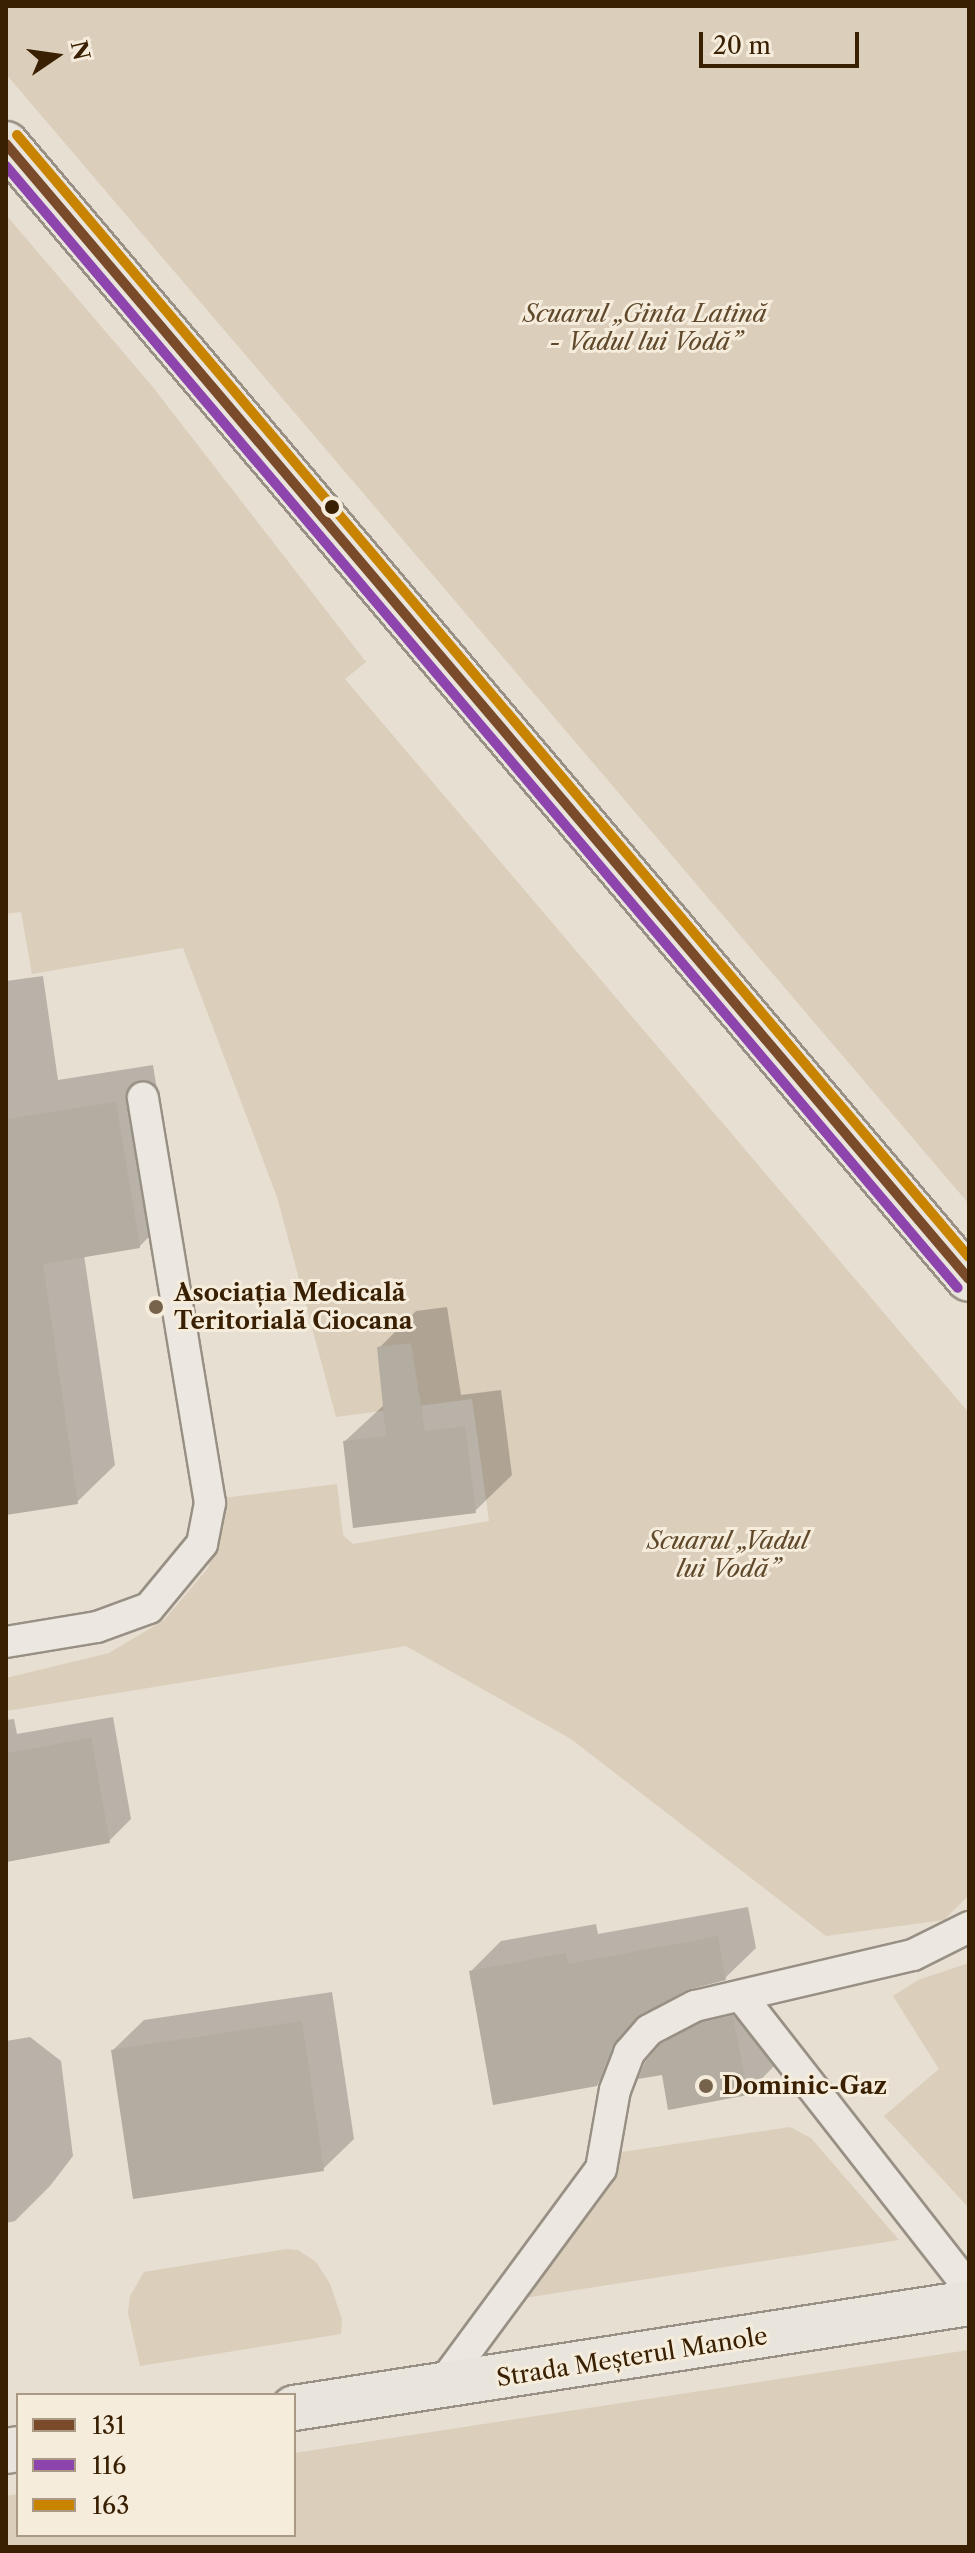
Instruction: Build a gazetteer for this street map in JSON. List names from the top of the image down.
{
  "streets": {
    "main road": ["Strada Meșterul Manole"]
  },
  "parks": ["Scuarul „Ginta Latină - Vadul lui Vodă”", "Scuarul „Vadul lui Vodă”"],
  "places": ["Asociația Medicală Teritorială Ciocana", "Dominic-Gaz"],
  "lines": ["transit line 163", "transit line 131", "transit line 116"],
  "legend": ["131", "116", "163"],
  "scale_bar": "20 m",
  "north": "right"
}
